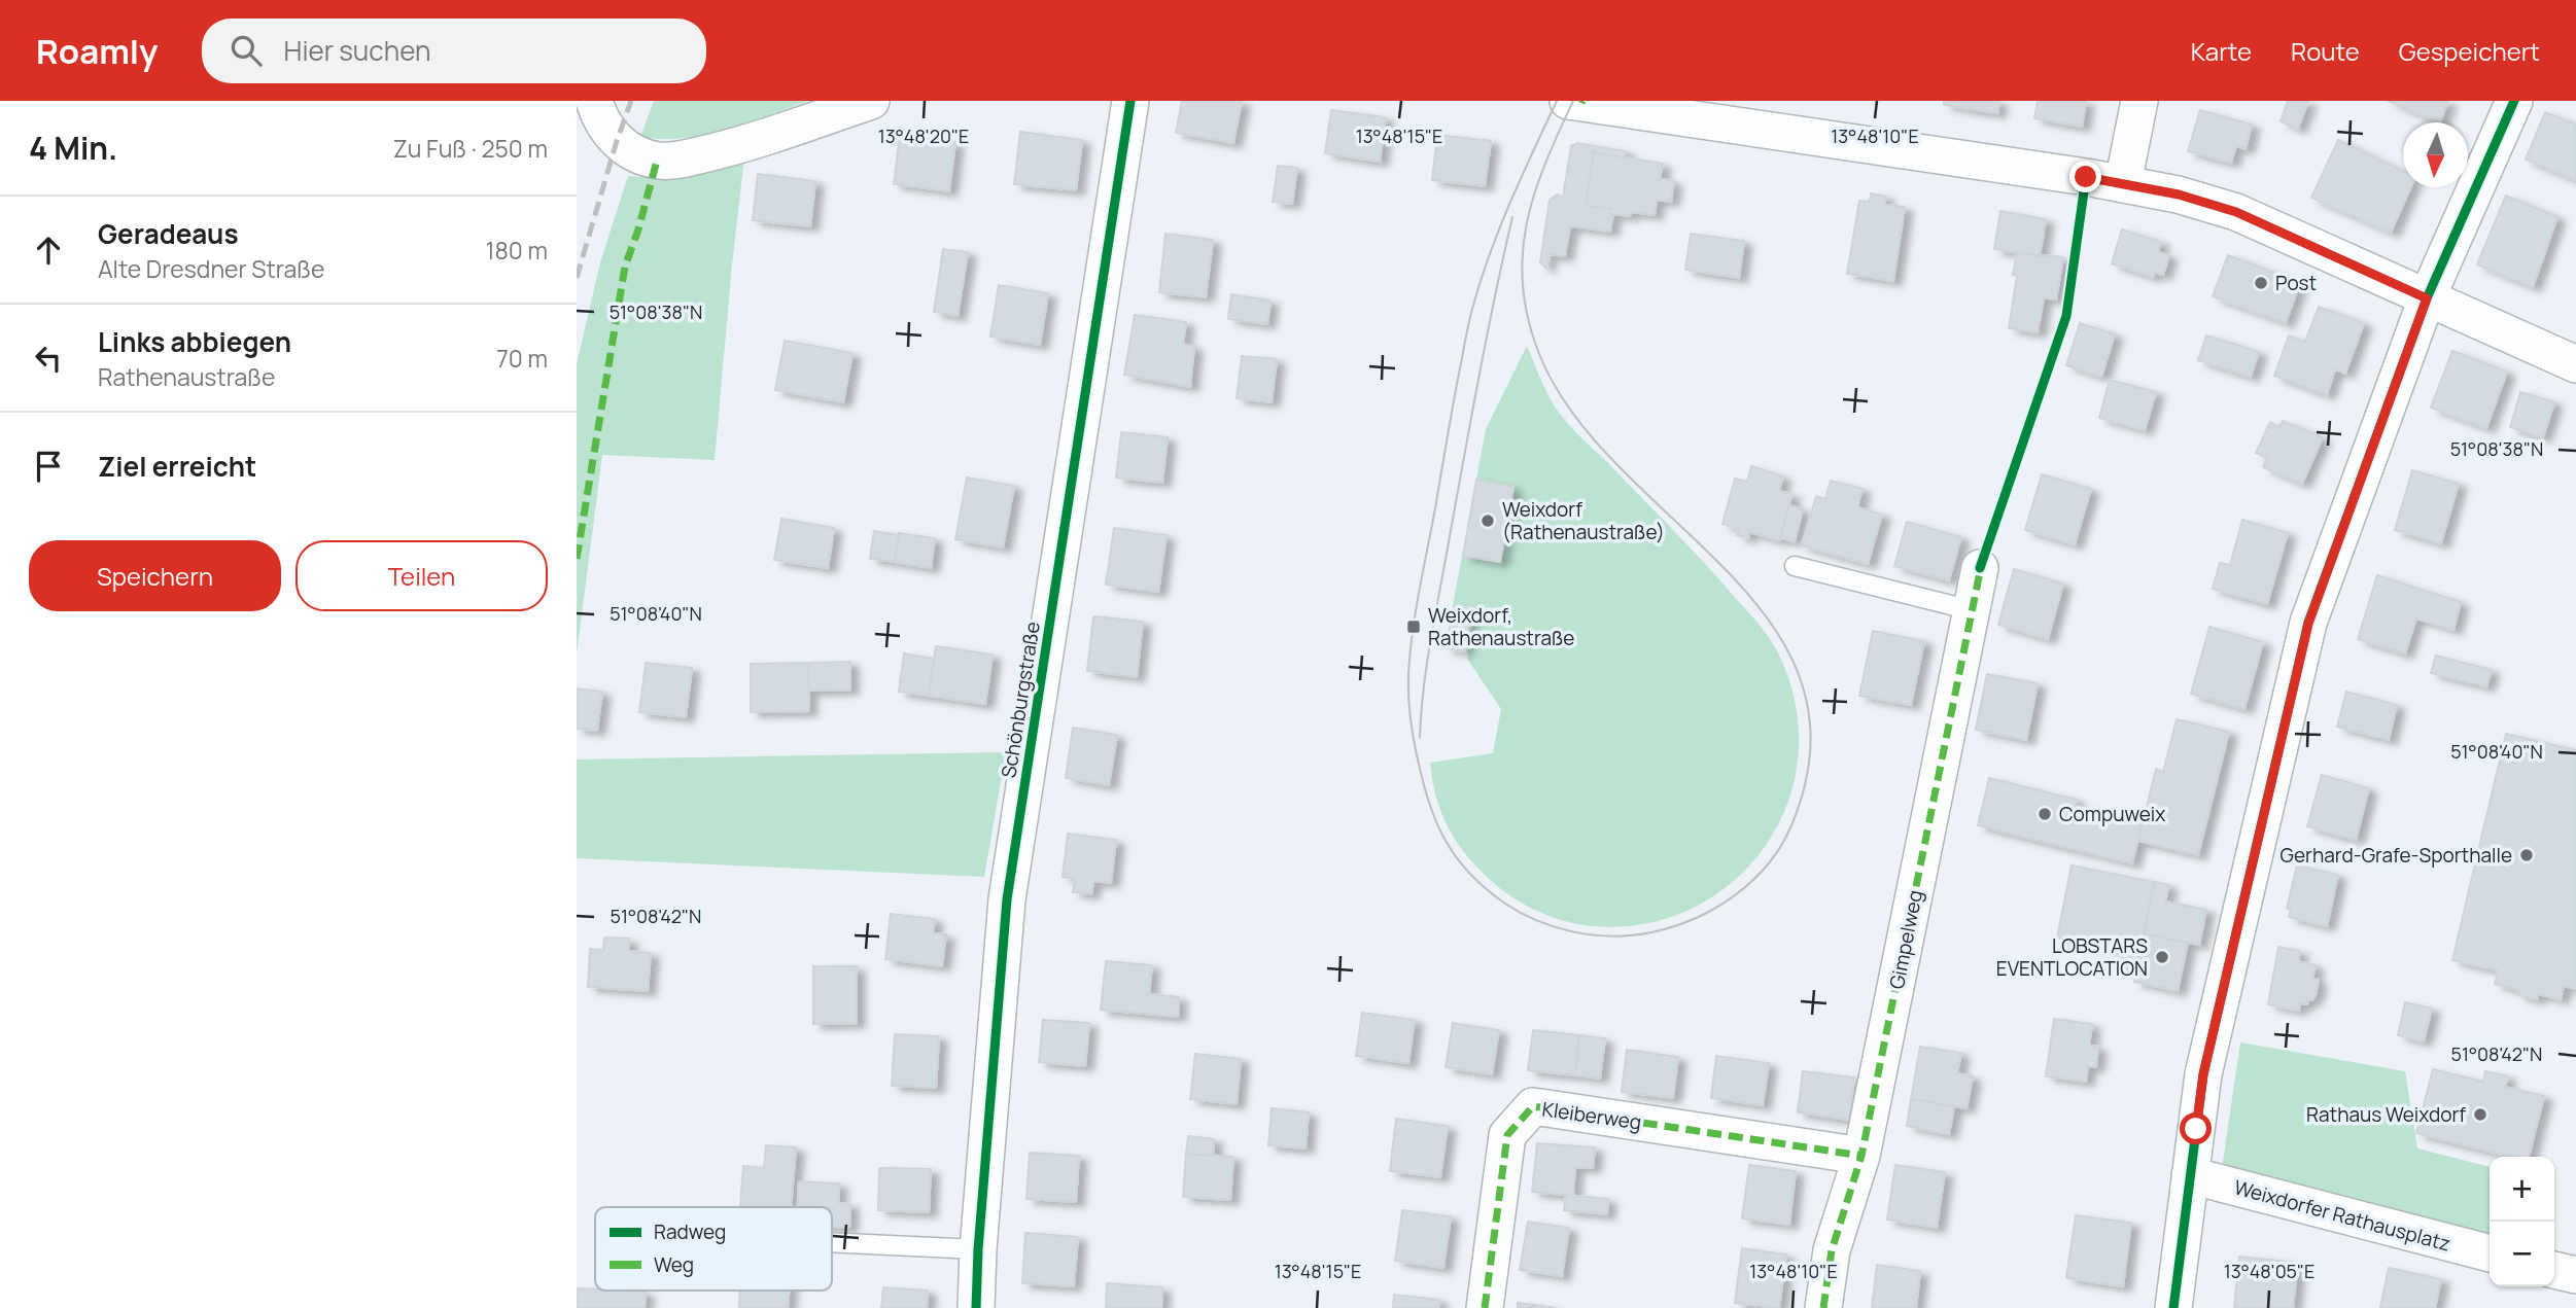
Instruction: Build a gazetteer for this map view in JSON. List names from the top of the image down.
{
  "streets": {
    "street": [
      "Schönburgstraße",
      "Gimpelweg",
      "Kleiberweg",
      "Weixdorfer Rathausplatz"
    ]
  },
  "crossings": [
    ["Gimpelweg", "Kleiberweg"]
  ],
  "places": {
    "other": [
      "Post",
      "Weixdorf (Rathenaustraße)",
      "Compuweix",
      "Gerhard-Grafe-Sporthalle",
      "LOBSTARS EVENTLOCATION",
      "Rathaus Weixdorf"
    ],
    "transit": ["Weixdorf, Rathenaustraße"]
  },
  "legend": ["Radweg", "Weg"],
  "north": "bottom",
  "page": {
    "header": "Roamly",
    "search": "Hier suchen",
    "nav": ["Karte", "Route", "Gespeichert"],
    "heading": ["4 Min.", "Zu Fuß · 250 m"],
    "list": [
      ["Geradeaus", "Alte Dresdner Straße", "180 m"],
      ["Links abbiegen", "Rathenaustraße", "70 m"],
      "Ziel erreicht"
    ],
    "buttons": ["Speichern", "Teilen"],
    "map_buttons": ["+", "−"]
  },
  "coordinates": [
    "13°48'20\"E",
    "13°48'15\"E",
    "13°48'10\"E",
    "51°08'38\"N",
    "51°08'40\"N",
    "51°08'42\"N",
    "13°48'05\"E"
  ]
}
